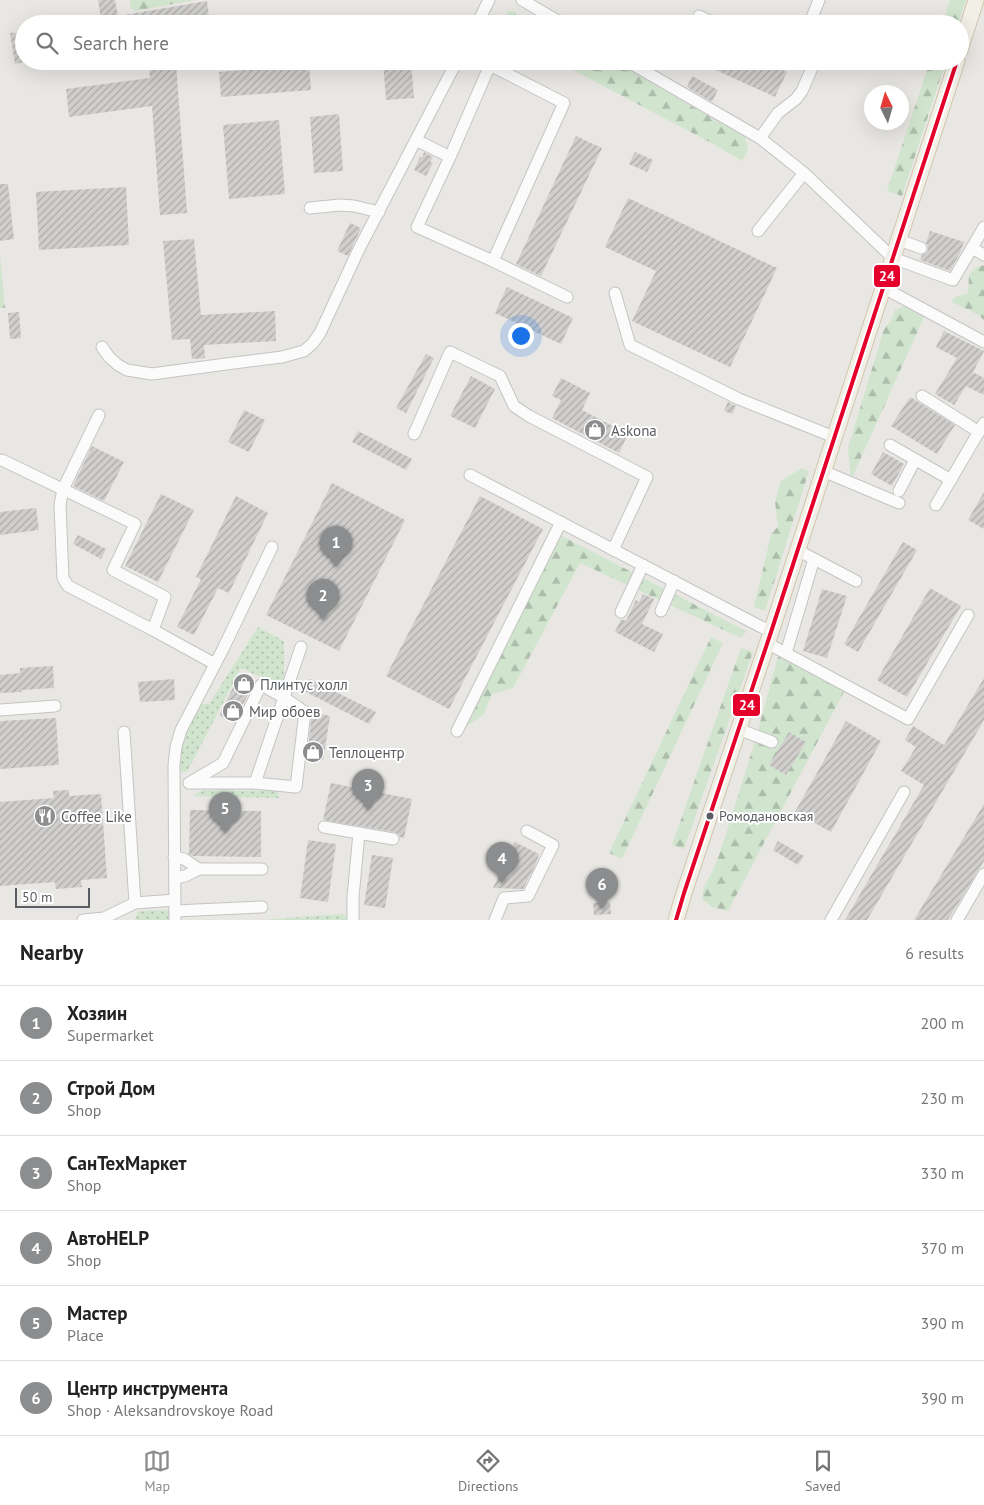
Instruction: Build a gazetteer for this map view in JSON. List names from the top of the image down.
{
  "places": {
    "shop": [
      "Askona",
      "Плинтус холл",
      "Мир обоев",
      "Теплоцентр"
    ],
    "restaurant": ["Coffee Like"],
    "other": ["Ромодановская"]
  },
  "lines": ["transit line 24"],
  "scale_bar": "50 m",
  "north": "top",
  "page": {
    "search": "Search here",
    "pins": [
      "1",
      "2",
      "3",
      "5",
      "4",
      "6"
    ],
    "scale": "50 m",
    "heading": ["Nearby", "6 results"],
    "list": [
      {
        "mark": "1",
        "name": "Хозяин",
        "note": "Supermarket",
        "value": "200 m"
      },
      {
        "mark": "2",
        "name": "Строй Дом",
        "note": "Shop",
        "value": "230 m"
      },
      {
        "mark": "3",
        "name": "СанТехМаркет",
        "note": "Shop",
        "value": "330 m"
      },
      {
        "mark": "4",
        "name": "АвтоHELP",
        "note": "Shop",
        "value": "370 m"
      },
      {
        "mark": "5",
        "name": "Мастер",
        "note": "Place",
        "value": "390 m"
      },
      {
        "mark": "6",
        "name": "Центр инструмента",
        "note": "Shop · Aleksandrovskoye Road",
        "value": "390 m"
      }
    ],
    "nav": ["Map", "Directions", "Saved"]
  }
}
